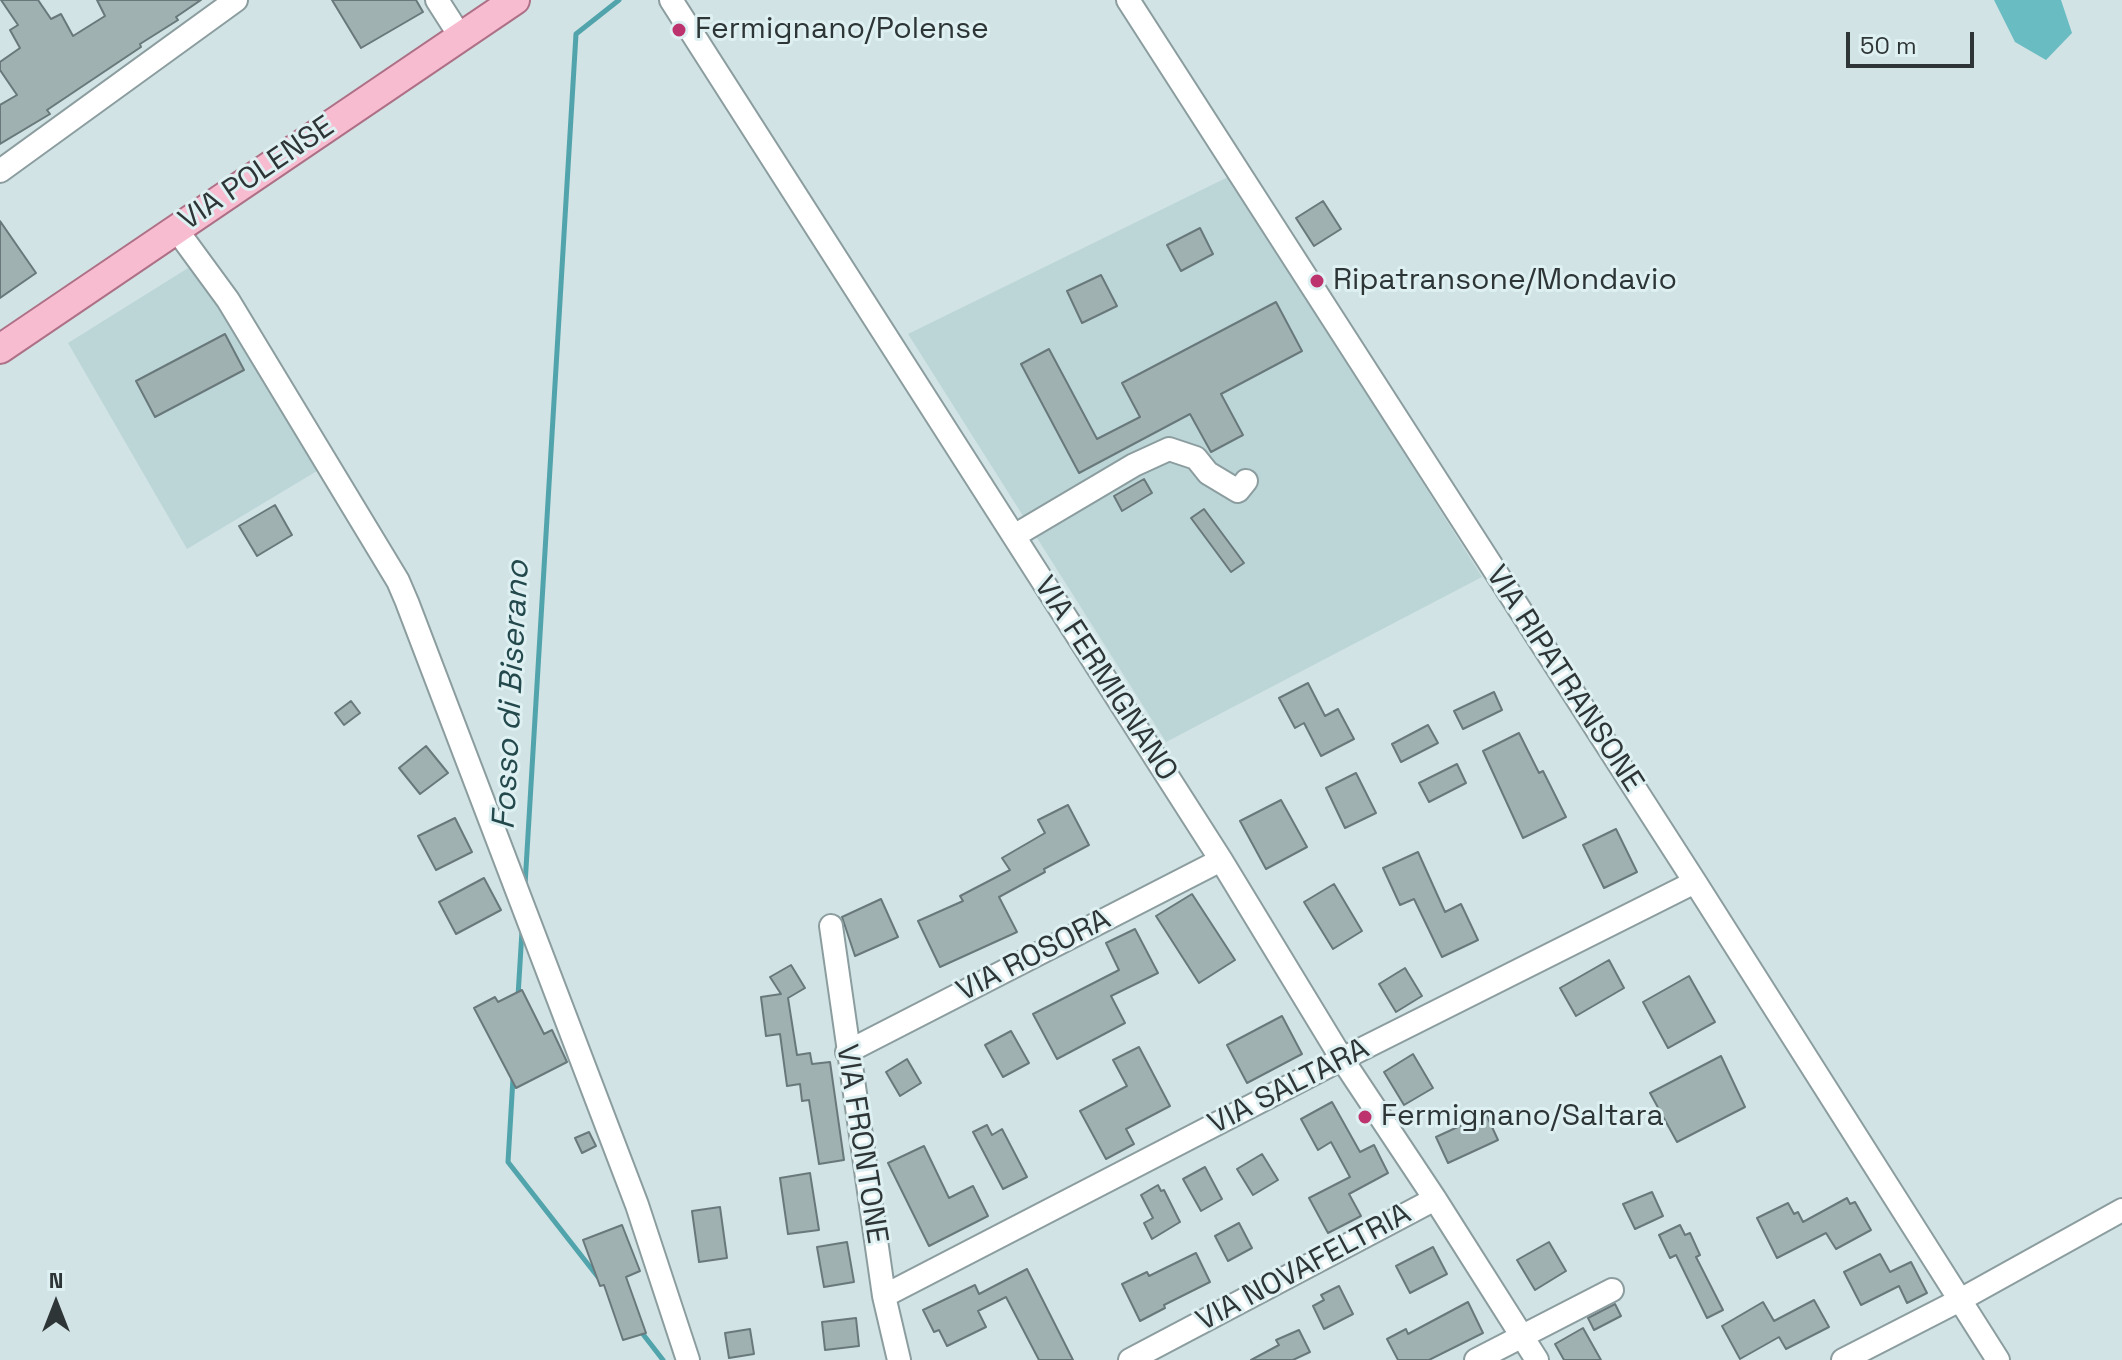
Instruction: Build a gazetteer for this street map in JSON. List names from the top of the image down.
{
  "streets": {
    "main road": ["VIA POLENSE"],
    "street": [
      "VIA FERMIGNANO",
      "VIA RIPATRANSONE",
      "VIA ROSORA",
      "VIA SALTARA",
      "VIA FRONTONE",
      "VIA NOVAFELTRIA"
    ]
  },
  "crossings": [
    ["VIA FERMIGNANO", "VIA ROSORA"],
    ["VIA FERMIGNANO", "VIA SALTARA"],
    ["VIA FERMIGNANO", "VIA NOVAFELTRIA"],
    ["VIA RIPATRANSONE", "VIA SALTARA"],
    ["VIA ROSORA", "VIA FRONTONE"],
    ["VIA SALTARA", "VIA FRONTONE"]
  ],
  "water": ["Fosso di Biserano"],
  "places": ["Fermignano/Polense", "Ripatransone/Mondavio", "Fermignano/Saltara"],
  "scale_bar": "50 m",
  "north": "top"
}
